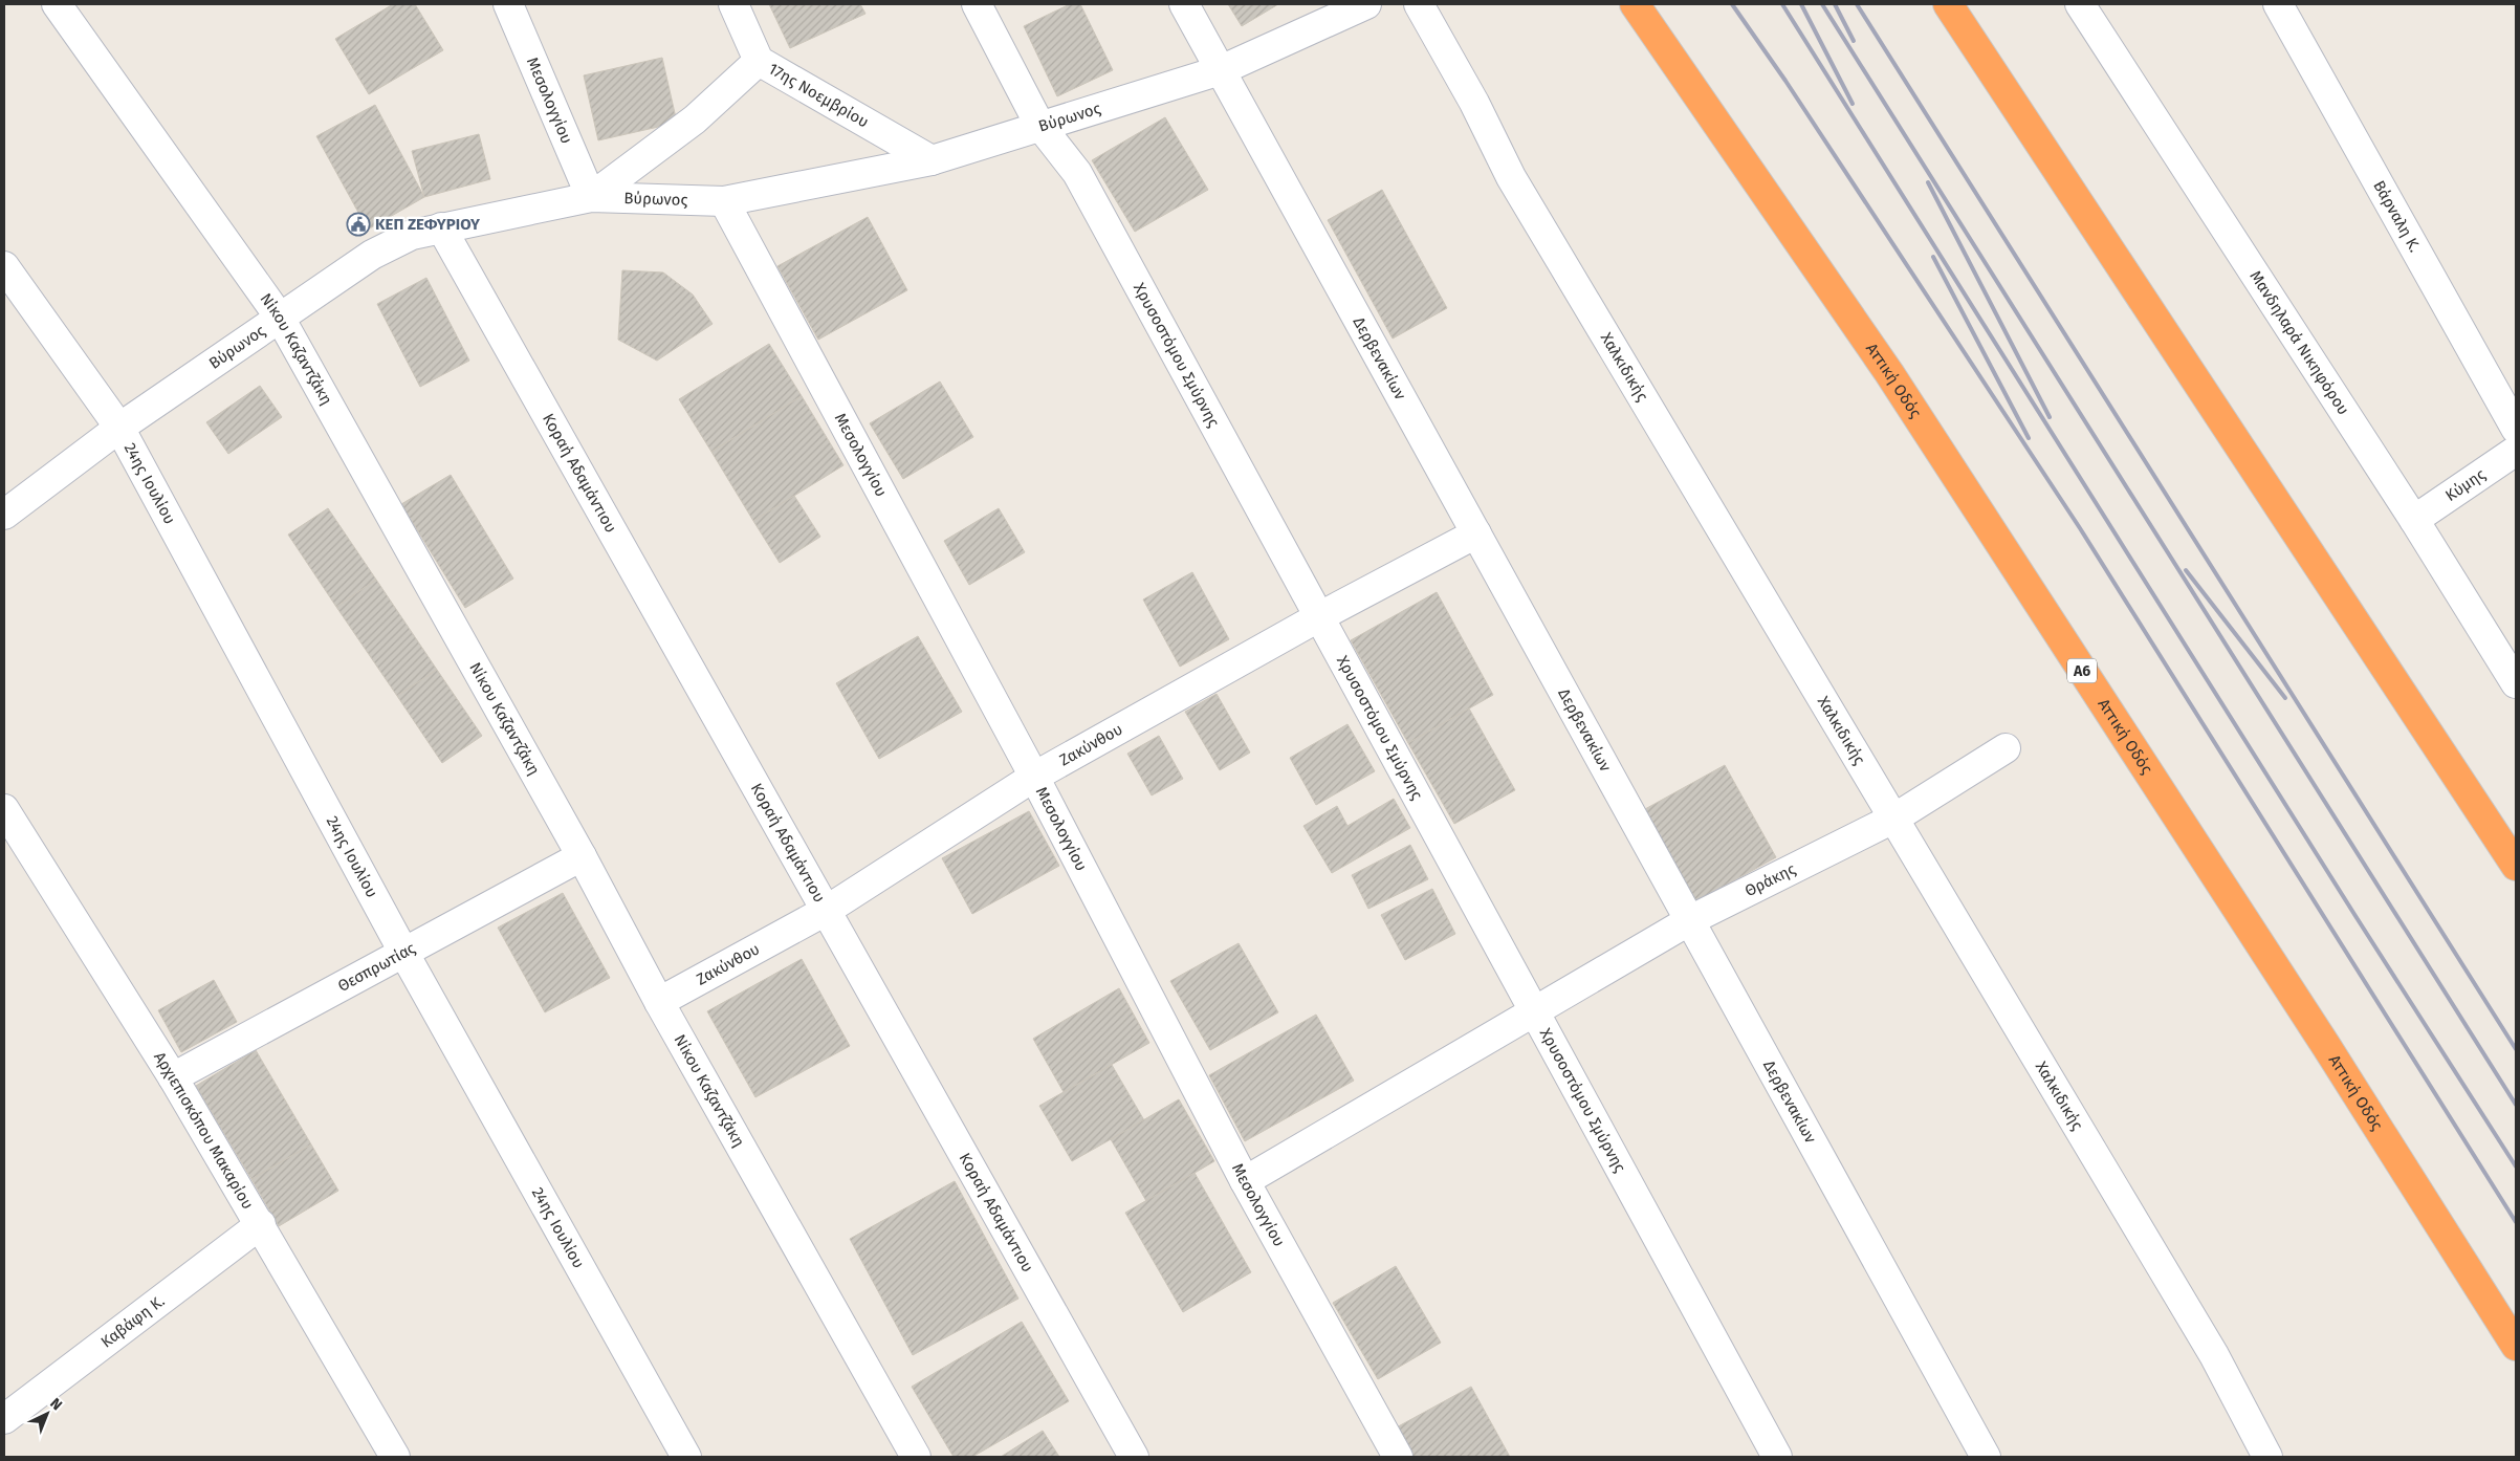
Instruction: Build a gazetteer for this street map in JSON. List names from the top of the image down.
{
  "streets": {
    "highway": ["Αττική Οδός", "Α6"],
    "street": [
      "17ης Νοεμβρίου",
      "Μεσολογγίου",
      "Βύρωνος",
      "Βάρναλη Κ.",
      "Μανδηλαρά Νικηφόρου",
      "Νίκου Καζαντζάκη",
      "Χρυσοστόμου Σμύρνης",
      "Δερβενακίων",
      "Χαλκιδικής",
      "Κοραή Αδαμάντιου",
      "24ης Ιουλίου",
      "Κύμης",
      "Ζακύνθου",
      "Θράκης",
      "Θεσπρωτίας",
      "Αρχιεπισκόπου Μακαρίου",
      "Καβάφη Κ."
    ]
  },
  "crossings": [
    ["17ης Νοεμβρίου", "Βύρωνος"],
    ["Μεσολογγίου", "Βύρωνος"],
    ["Μεσολογγίου", "Ζακύνθου"],
    ["Μεσολογγίου", "Θράκης"],
    ["Βύρωνος", "Νίκου Καζαντζάκη"],
    ["Βύρωνος", "Χρυσοστόμου Σμύρνης"],
    ["Βύρωνος", "Δερβενακίων"],
    ["Βύρωνος", "Κοραή Αδαμάντιου"],
    ["Βύρωνος", "24ης Ιουλίου"],
    ["Μανδηλαρά Νικηφόρου", "Κύμης"],
    ["Νίκου Καζαντζάκη", "Ζακύνθου"],
    ["Νίκου Καζαντζάκη", "Θεσπρωτίας"],
    ["Χρυσοστόμου Σμύρνης", "Ζακύνθου"],
    ["Χρυσοστόμου Σμύρνης", "Θράκης"],
    ["Δερβενακίων", "Ζακύνθου"],
    ["Δερβενακίων", "Θράκης"],
    ["Χαλκιδικής", "Θράκης"],
    ["Κοραή Αδαμάντιου", "Ζακύνθου"],
    ["24ης Ιουλίου", "Θεσπρωτίας"],
    ["Θεσπρωτίας", "Αρχιεπισκόπου Μακαρίου"],
    ["Αρχιεπισκόπου Μακαρίου", "Καβάφη Κ."]
  ],
  "places": {
    "public building": ["ΚΕΠ ΖΕΦΥΡΙΟΥ"]
  },
  "north": "top right"
}
